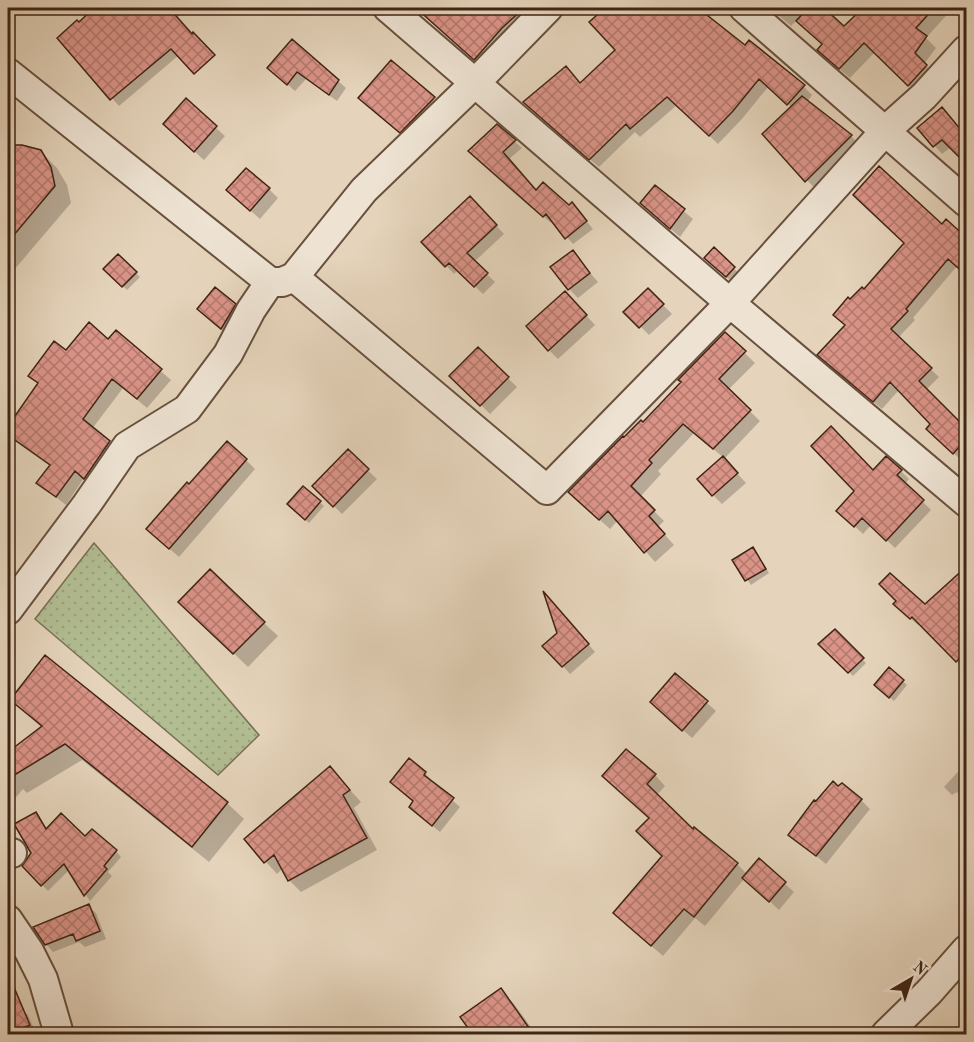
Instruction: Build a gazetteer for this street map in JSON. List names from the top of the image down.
{
  "north": "top right"
}
